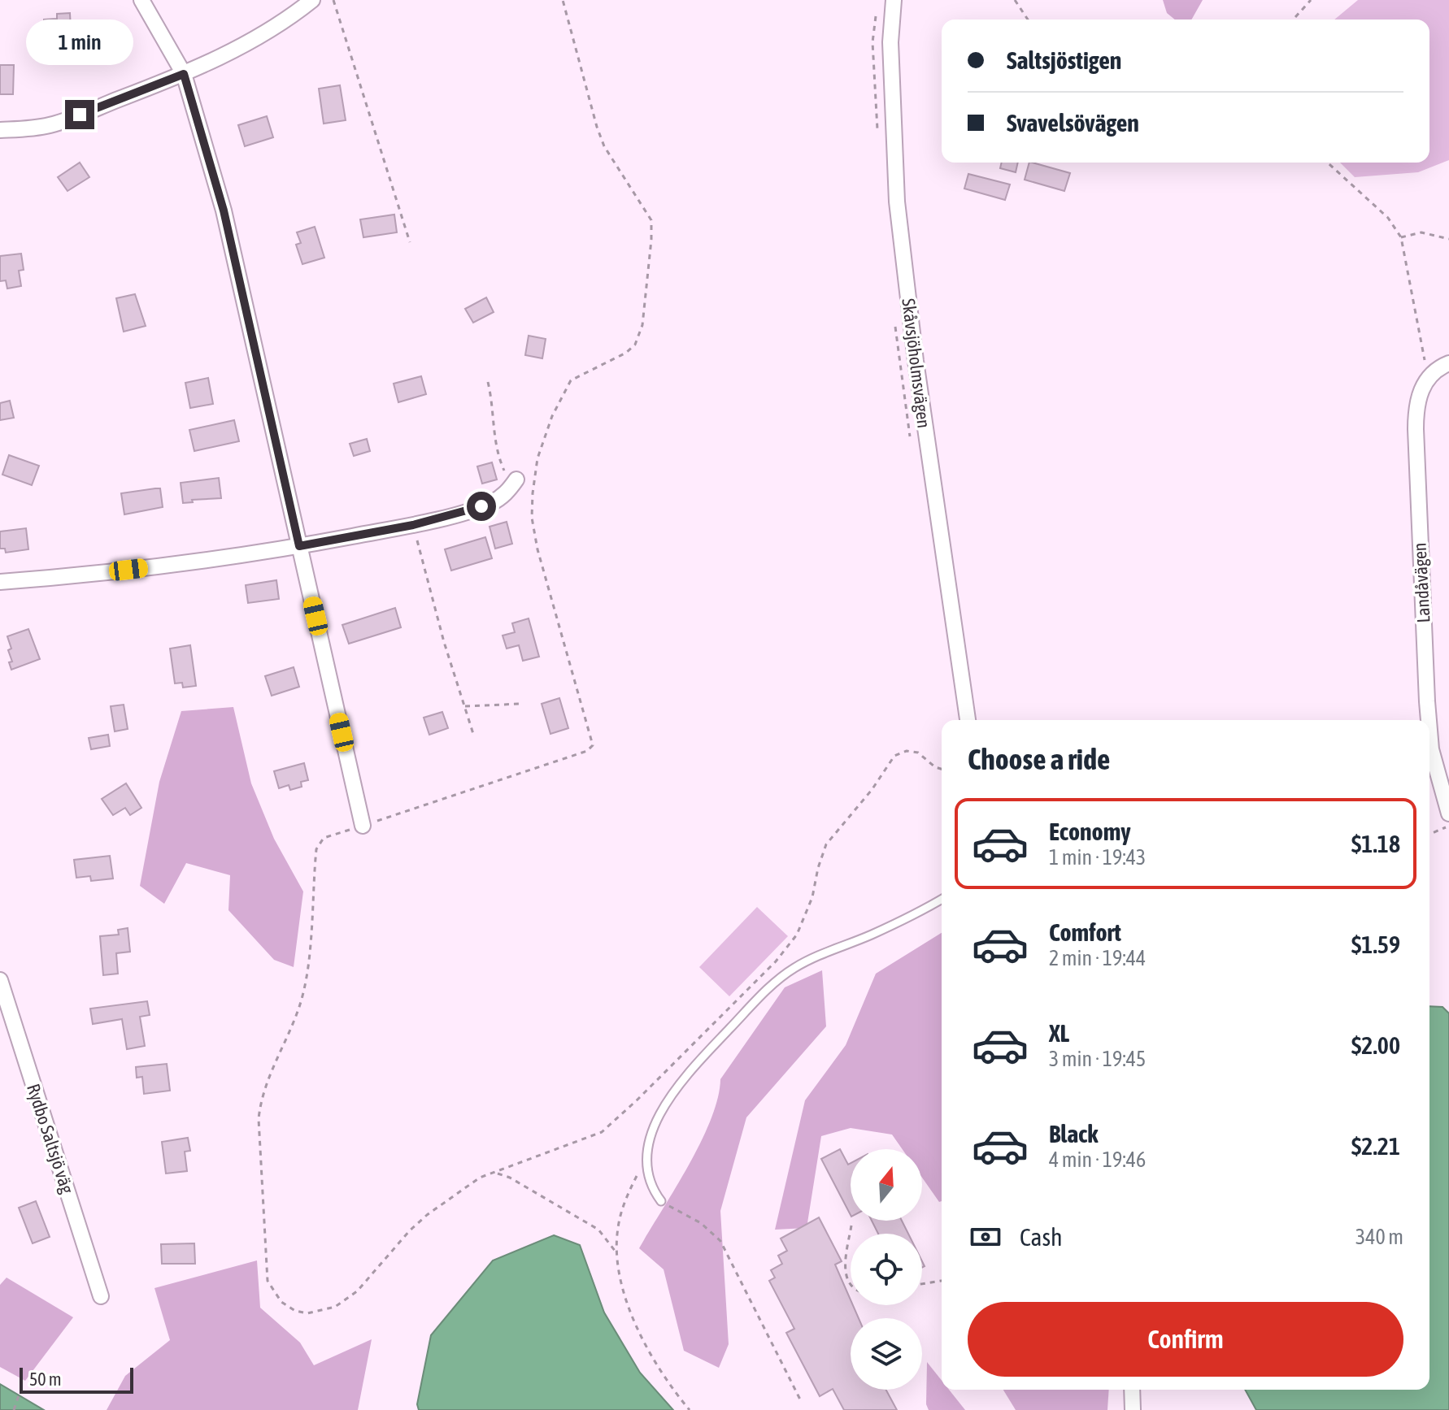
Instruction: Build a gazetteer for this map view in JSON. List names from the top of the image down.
{
  "streets": {
    "street": ["Skåvsjöholmsvägen", "Landåvägen", "Rydbo Saltsjö väg"]
  },
  "scale_bar": "50 m",
  "north": "top",
  "page": {
    "bubble": "1 min",
    "banner": ["Saltsjöstigen", "Svavelsövägen"],
    "heading": "Choose a ride",
    "list": [
      {
        "name": "Economy",
        "note": "1 min · 19:43",
        "value": "$1.18"
      },
      {
        "name": "Comfort",
        "note": "2 min · 19:44",
        "value": "$1.59"
      },
      {
        "name": "XL",
        "note": "3 min · 19:45",
        "value": "$2.00"
      },
      {
        "name": "Black",
        "note": "4 min · 19:46",
        "value": "$2.21"
      }
    ],
    "pay": ["Cash", "340 m"],
    "buttons": "Confirm",
    "scale": "50 m"
  }
}
